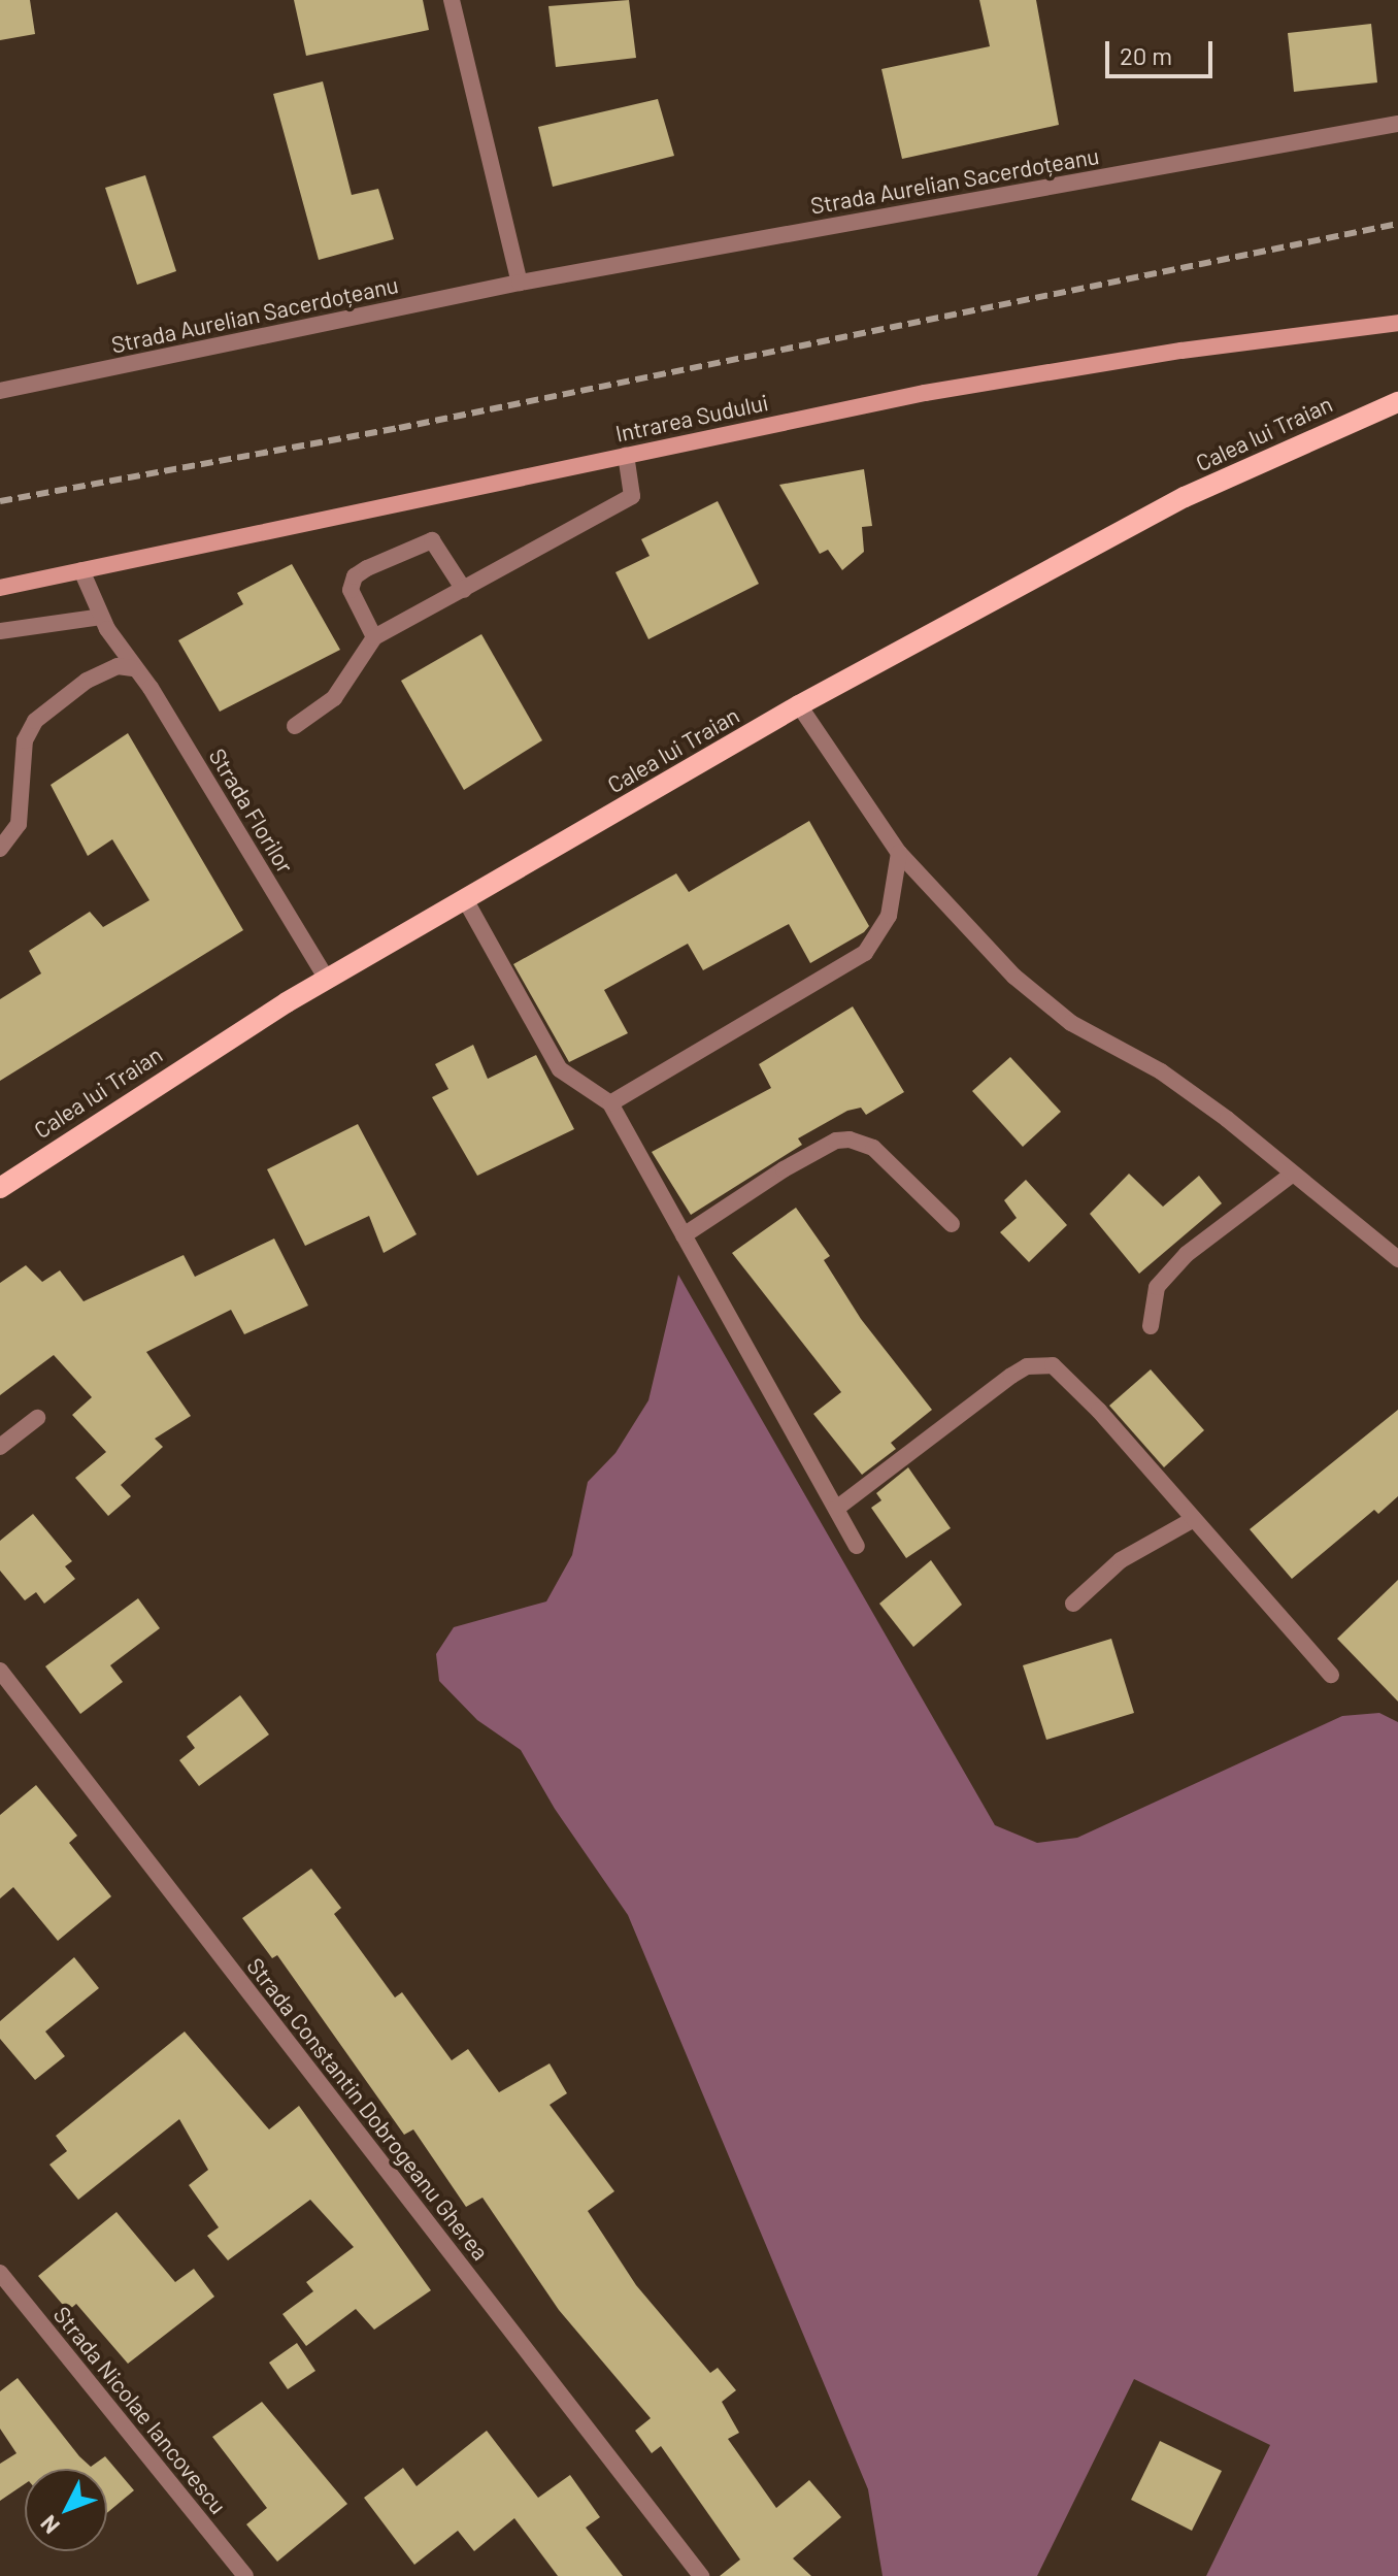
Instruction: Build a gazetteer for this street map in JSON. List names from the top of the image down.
{
  "streets": {
    "main road": ["Calea lui Traian"],
    "street": [
      "Strada Aurelian Sacerdoțeanu",
      "Intrarea Sudului",
      "Strada Florilor",
      "Strada Constantin Dobrogeanu Gherea",
      "Strada Nicolae Iancovescu"
    ]
  },
  "crossings": [
    ["Intrarea Sudului", "Strada Florilor"],
    ["Calea lui Traian", "Strada Florilor"]
  ],
  "scale_bar": "20 m",
  "north": "bottom left"
}
